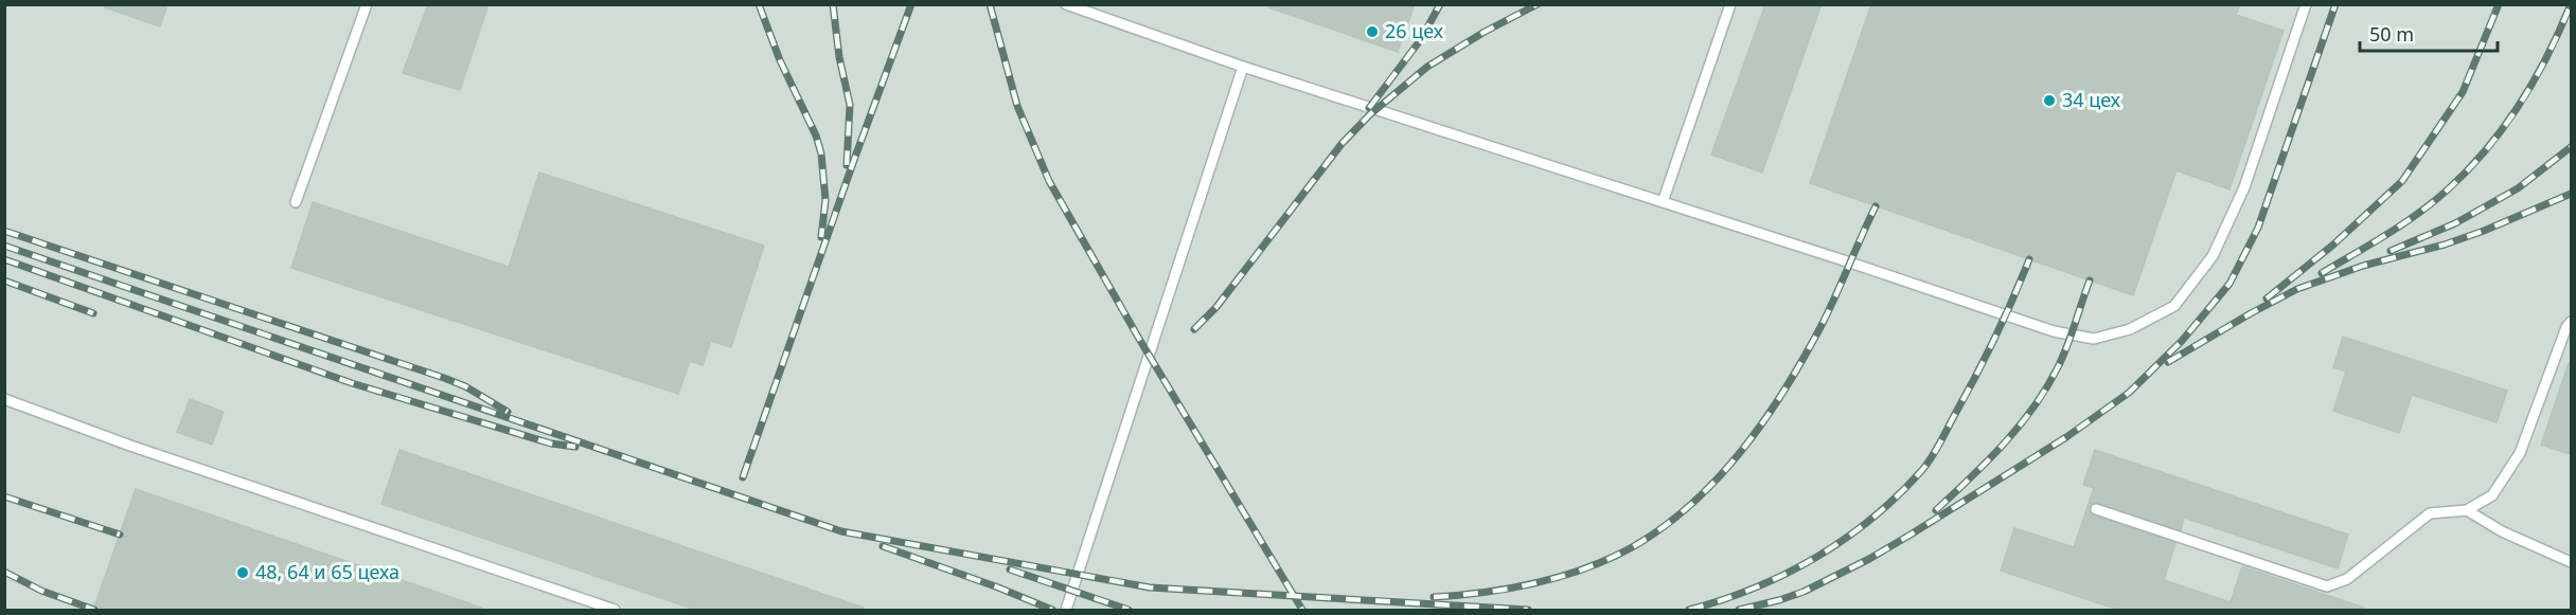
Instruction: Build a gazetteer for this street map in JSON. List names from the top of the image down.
{
  "places": ["26 цех", "34 цех", "48, 64 и 65 цеха"],
  "scale_bar": "50 m"
}
